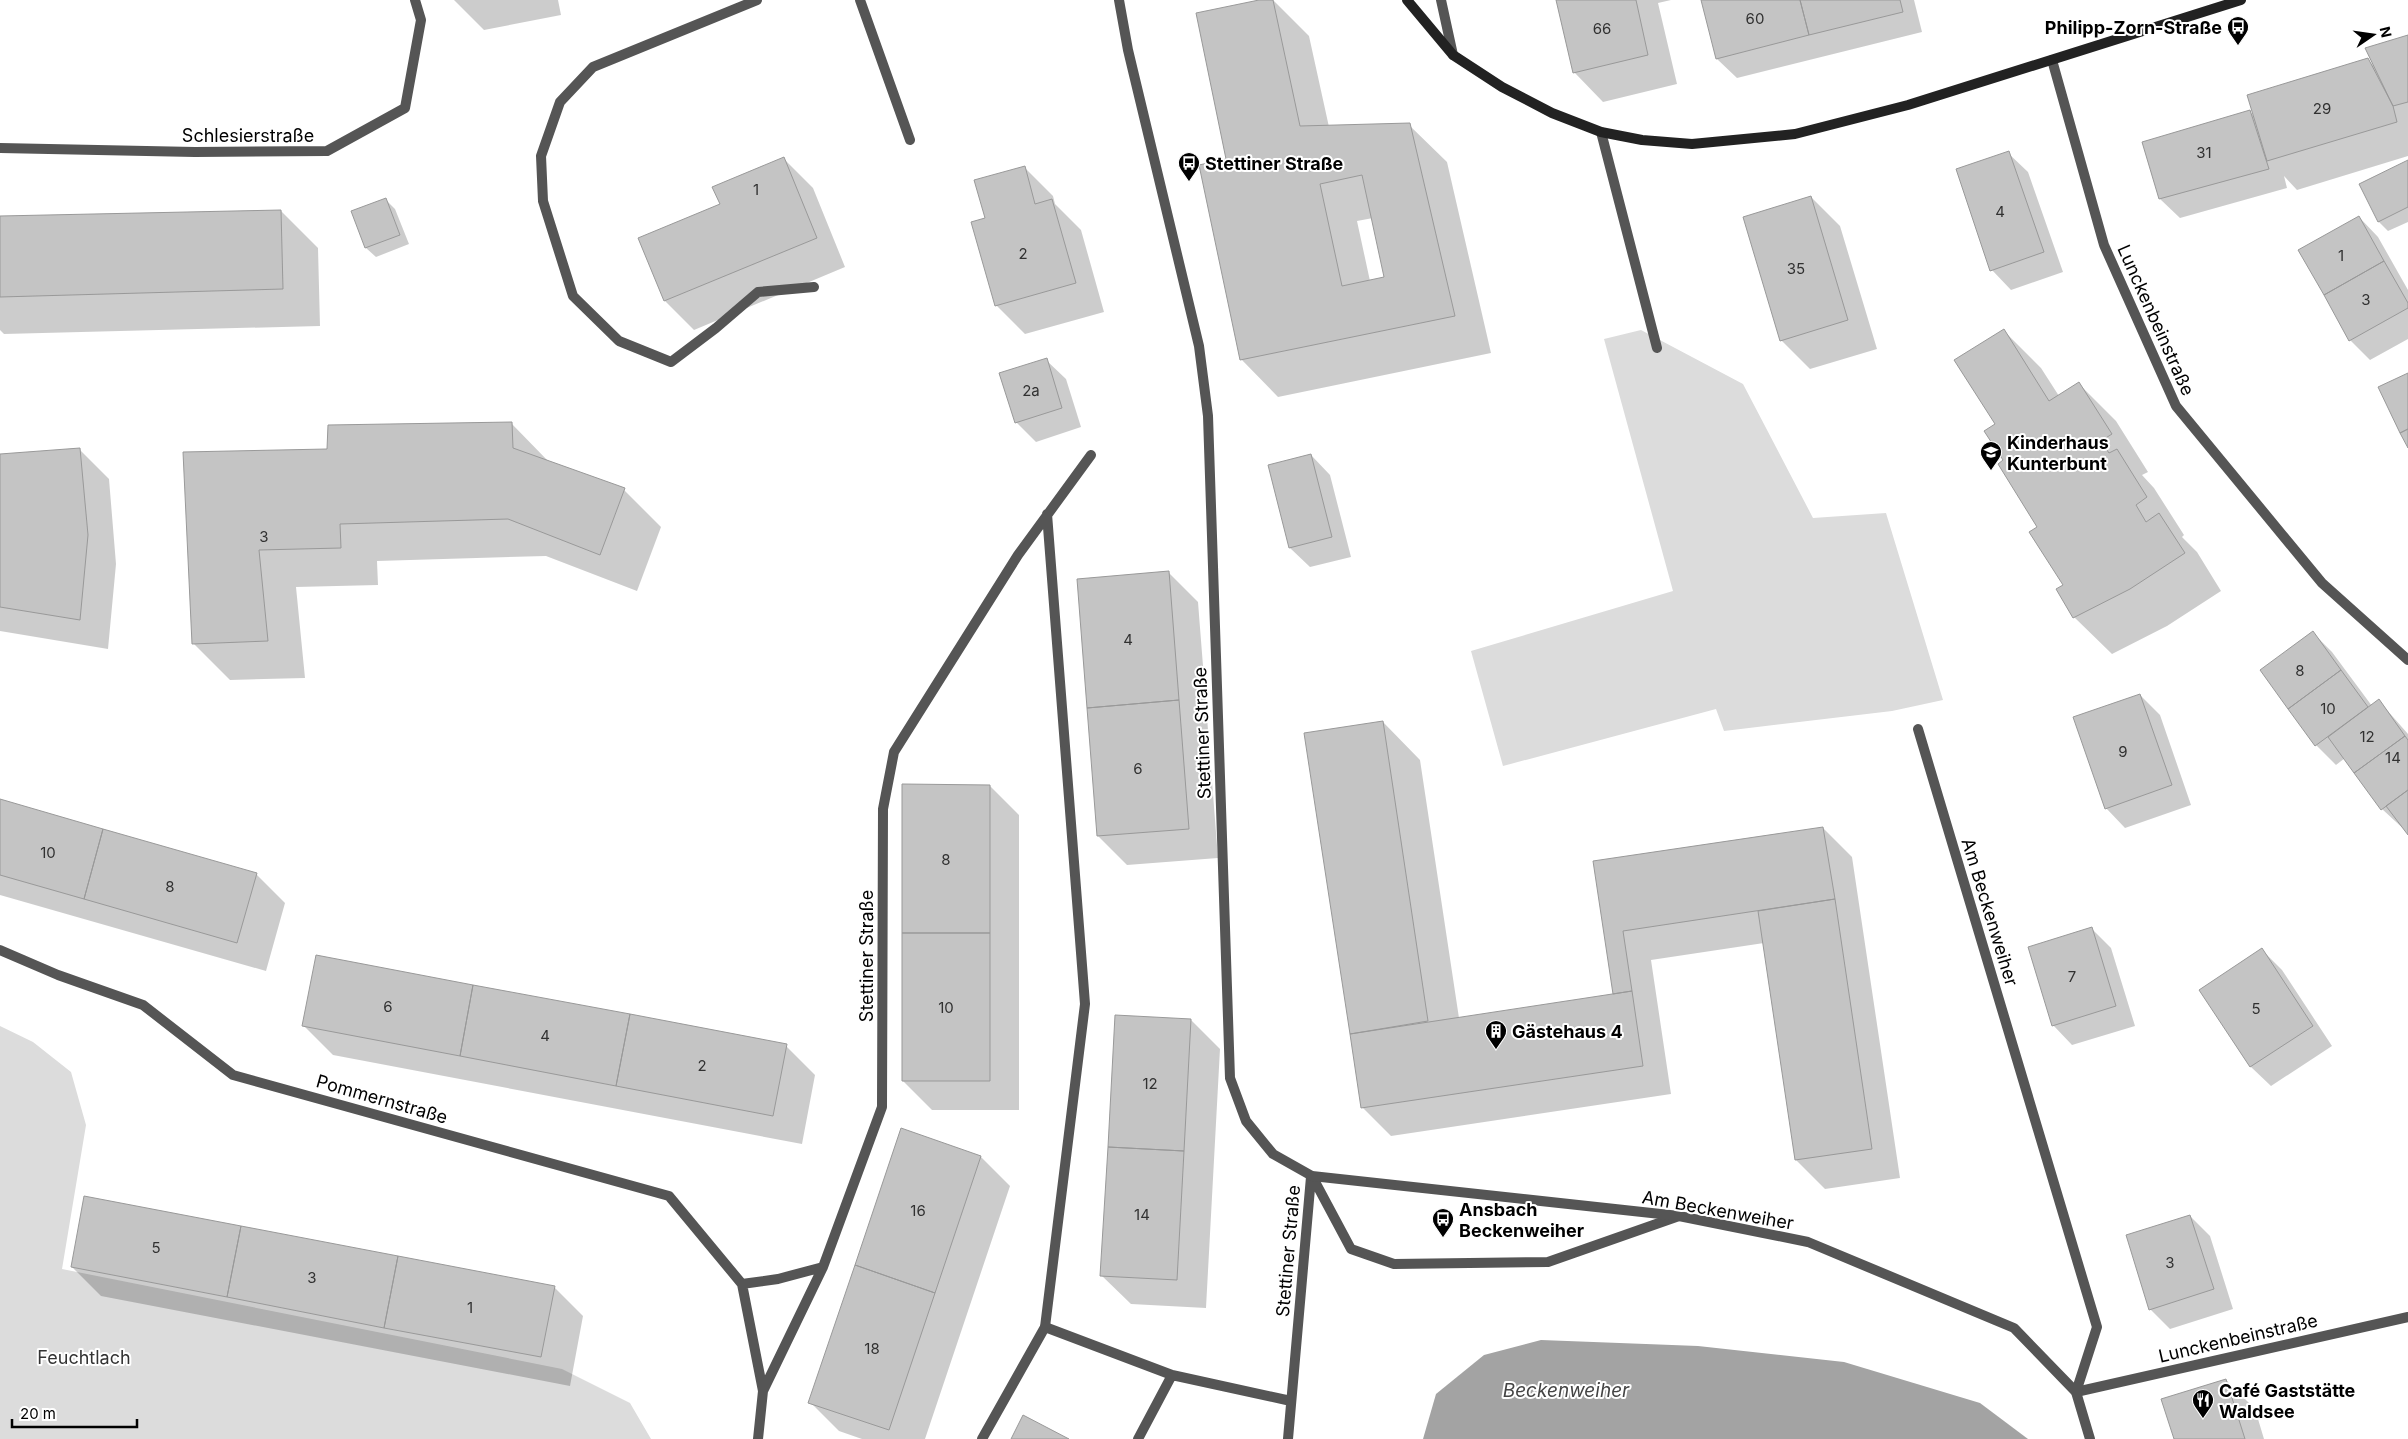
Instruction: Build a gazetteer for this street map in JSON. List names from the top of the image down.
{
  "streets": {
    "street": [
      "Schlesierstraße",
      "Lunckenbeinstraße",
      "Stettiner Straße",
      "Am Beckenweiher",
      "Pommernstraße"
    ]
  },
  "crossings": [
    ["Lunckenbeinstraße", "Am Beckenweiher"],
    ["Stettiner Straße", "Am Beckenweiher"],
    ["Stettiner Straße", "Pommernstraße"]
  ],
  "water": ["Beckenweiher"],
  "parks": ["Feuchtlach"],
  "places": {
    "bus stop": ["Philipp-Zorn-Straße", "Stettiner Straße", "Ansbach Beckenweiher"],
    "school or university": ["Kinderhaus Kunterbunt"],
    "building": ["Gästehaus 4"],
    "restaurant": ["Café Gaststätte Waldsee"]
  },
  "house_numbers": [
    "60",
    "66",
    "29",
    "31",
    "1",
    "4",
    "2",
    "1",
    "35",
    "3",
    "2a",
    "3",
    "4",
    "8",
    "10",
    "12",
    "9",
    "14",
    "6",
    "10",
    "8",
    "8",
    "7",
    "6",
    "10",
    "5",
    "4",
    "2",
    "12",
    "16",
    "14",
    "5",
    "3",
    "3",
    "1",
    "18"
  ],
  "scale_bar": "20 m",
  "north": "right"
}
